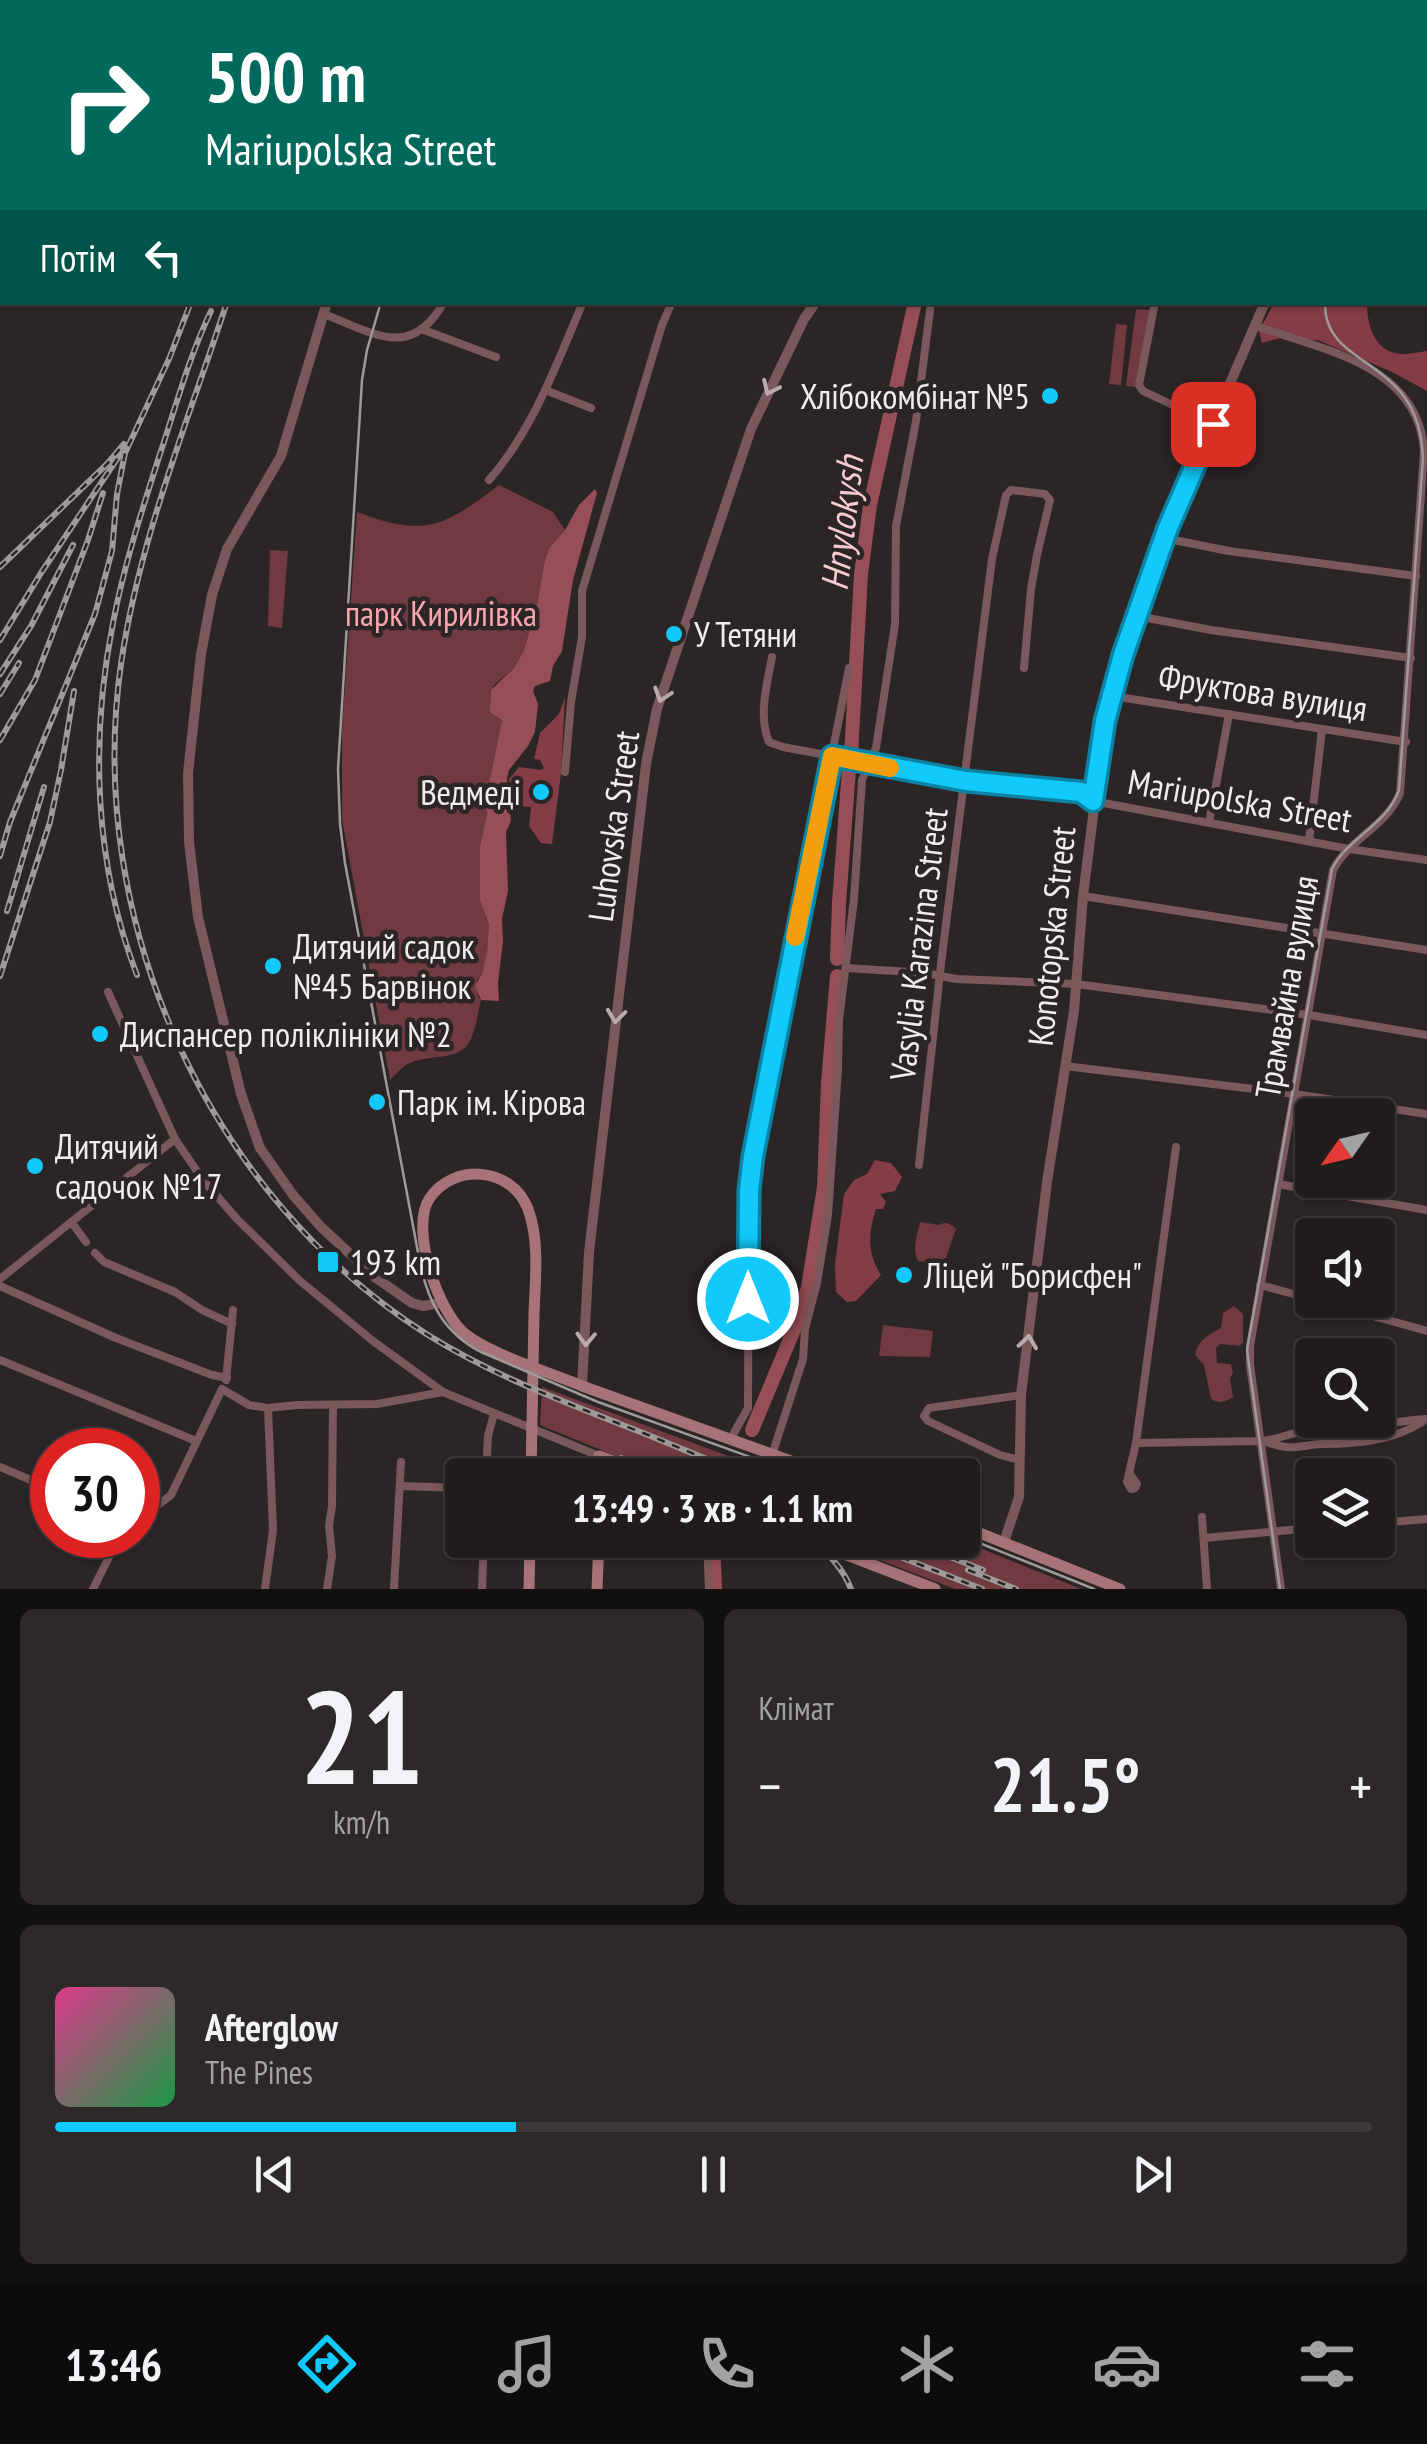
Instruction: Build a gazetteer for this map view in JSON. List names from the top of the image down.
{
  "streets": {
    "street": [
      "Фруктова вулиця",
      "Mariupolska Street",
      "Luhovska Street",
      "Konotopska Street",
      "Vasylia Karazina Street",
      "Трамвайна вулиця"
    ]
  },
  "crossings": [
    ["Фруктова вулиця", "Konotopska Street"],
    ["Фруктова вулиця", "Трамвайна вулиця"],
    ["Mariupolska Street", "Konotopska Street"],
    ["Mariupolska Street", "Vasylia Karazina Street"],
    ["Mariupolska Street", "Трамвайна вулиця"],
    ["Konotopska Street", "Трамвайна вулиця"]
  ],
  "one_way": ["Luhovska Street"],
  "water": ["Hnylokysh"],
  "parks": ["парк Кирилівка"],
  "places": {
    "other": [
      "Хлібокомбінат №5",
      "У Тетяни",
      "Ведмеді",
      "Дитячий садок №45 Барвінок",
      "Диспансер поліклініки №2",
      "Парк ім. Кірова",
      "Дитячий садочок №17",
      "Ліцей \"Борисфен\""
    ],
    "transit": ["193 km"]
  },
  "north": "bottom left",
  "page": {
    "turn": ["500 m", "Mariupolska Street"],
    "then": "Потім",
    "limit": "30",
    "trip": "13:49 · 3 хв · 1.1 km",
    "tile": [
      ["21", "km/h"],
      "Клімат"
    ],
    "heat": ["−", "21.5°", "+"],
    "song": ["Afterglow", "The Pines"],
    "tabs": "13:46"
  }
}
